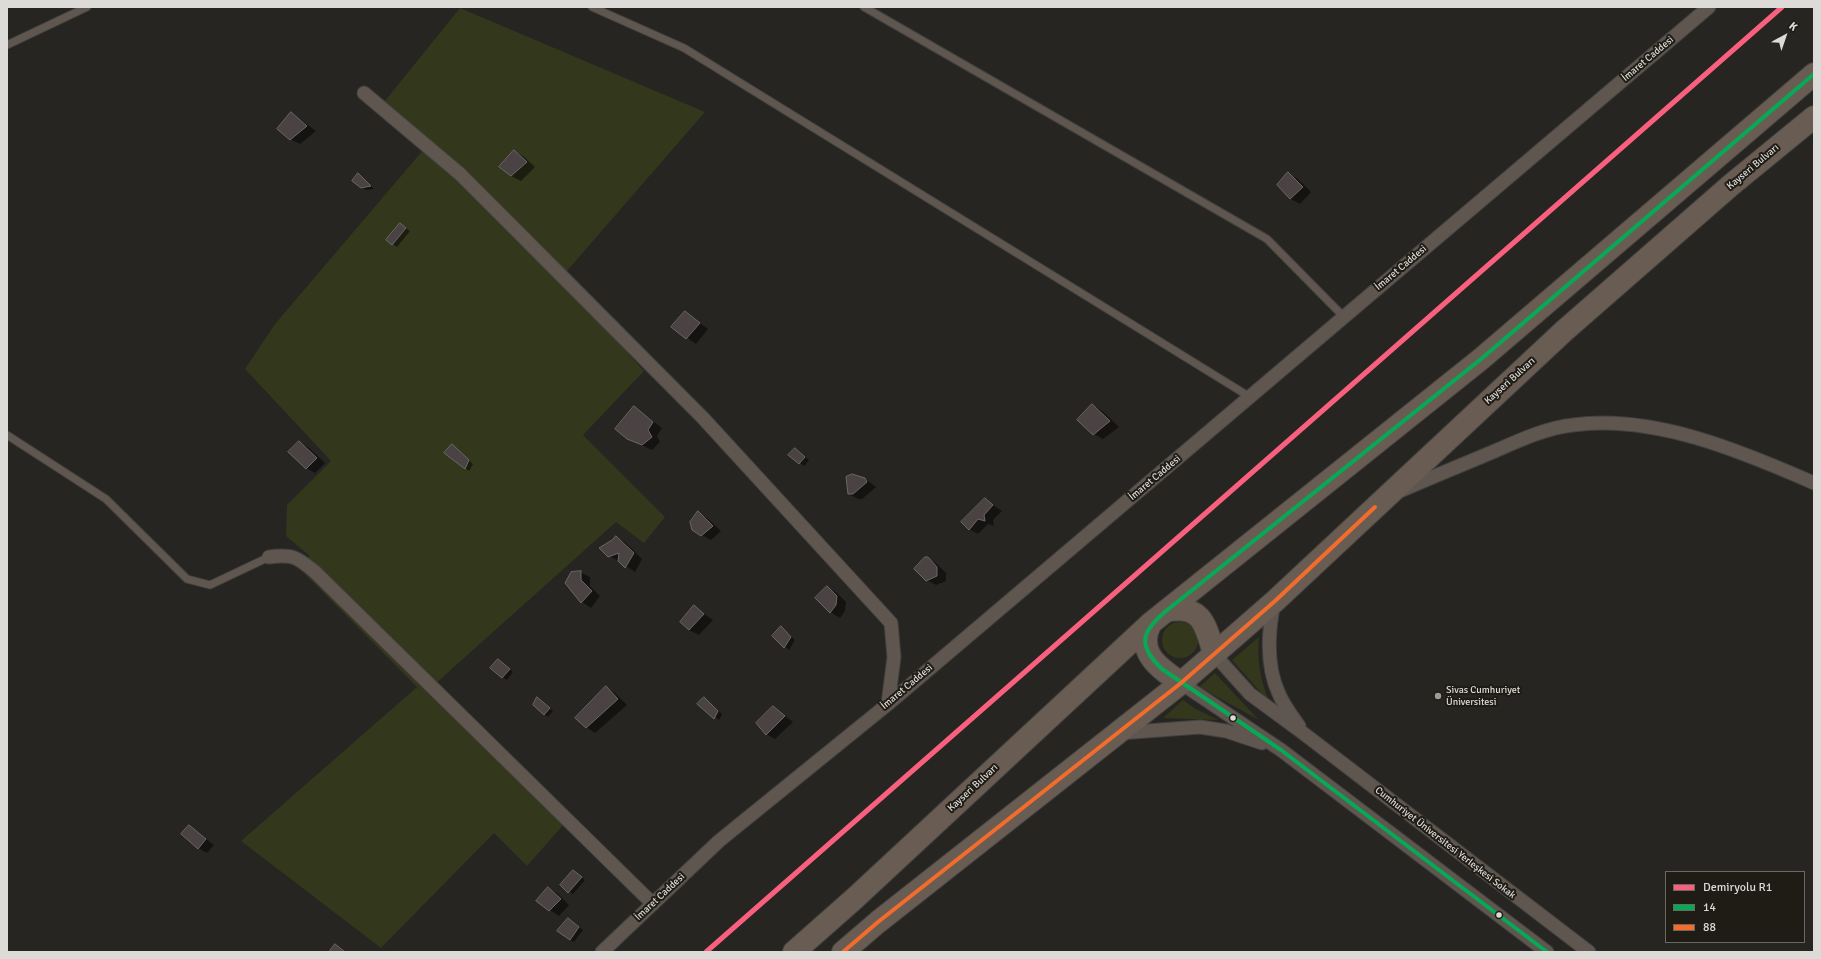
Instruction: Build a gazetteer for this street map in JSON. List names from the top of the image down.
{
  "streets": {
    "highway": ["Kayseri Bulvarı"],
    "street": ["İmaret Caddesi", "Cumhuriyet Üniversitesi Yerleşkesi Sokak"]
  },
  "crossings": [
    ["Kayseri Bulvarı", "Cumhuriyet Üniversitesi Yerleşkesi Sokak"]
  ],
  "places": ["Sivas Cumhuriyet Üniversitesi"],
  "lines": ["rail line R1", "transit line 14", "transit line 88"],
  "legend": ["Demiryolu R1", "14", "88"],
  "north": "top right"
}
